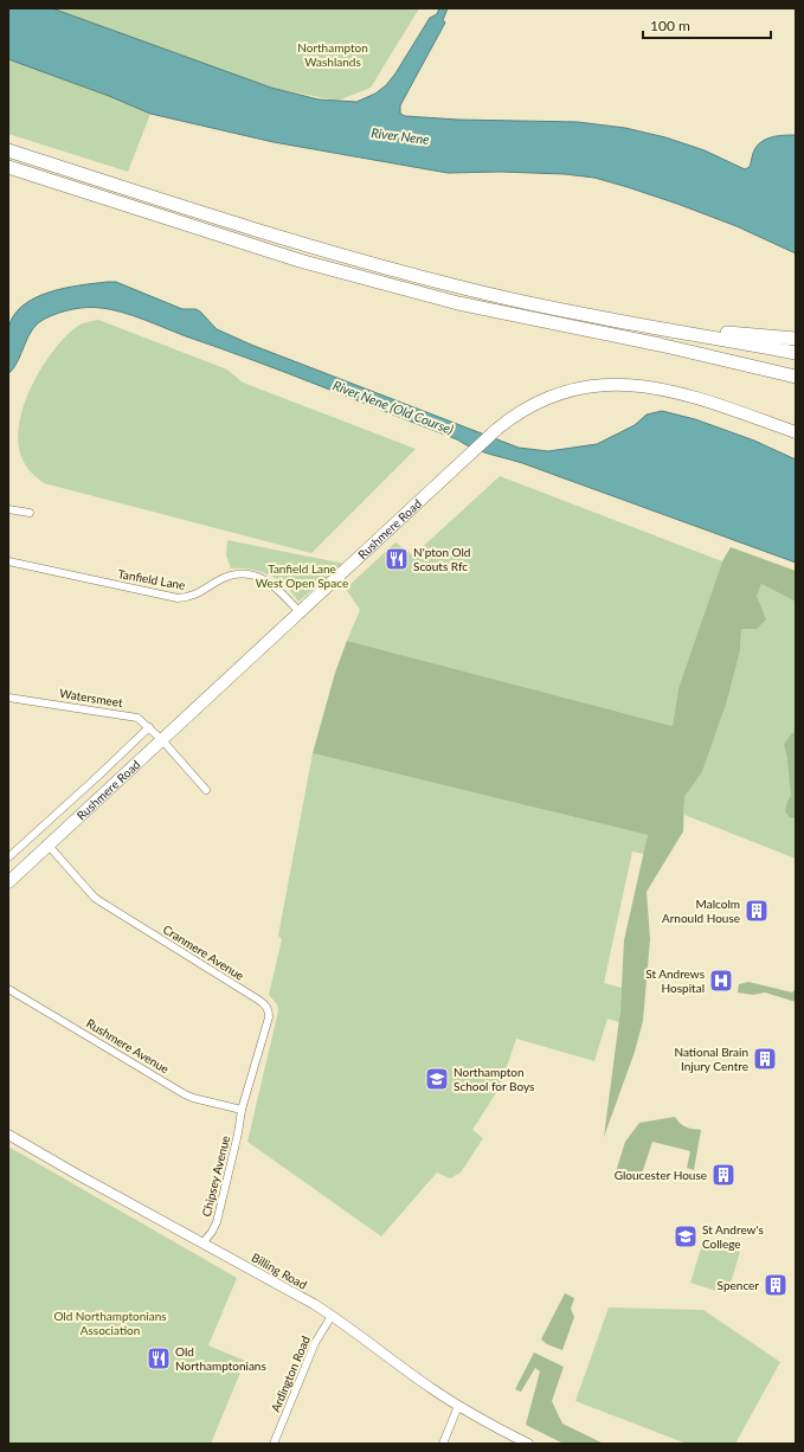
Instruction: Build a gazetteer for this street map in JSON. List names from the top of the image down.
{
  "streets": {
    "main road": ["Rushmere Road"],
    "street": [
      "Tanfield Lane",
      "Watersmeet",
      "Cranmere Avenue",
      "Rushmere Avenue",
      "Chipsey Avenue",
      "Billing Road",
      "Ardington Road"
    ]
  },
  "crossings": [
    ["Rushmere Road", "Tanfield Lane"],
    ["Rushmere Road", "Watersmeet"],
    ["Rushmere Road", "Cranmere Avenue"],
    ["Cranmere Avenue", "Rushmere Avenue"],
    ["Cranmere Avenue", "Chipsey Avenue"],
    ["Rushmere Avenue", "Chipsey Avenue"],
    ["Chipsey Avenue", "Billing Road"],
    ["Billing Road", "Ardington Road"]
  ],
  "water": ["River Nene", "River Nene (Old Course)"],
  "parks": ["Northampton Washlands", "Tanfield Lane West Open Space", "Old Northamptonians Association"],
  "places": {
    "restaurant": ["N'pton Old Scouts Rfc", "Old Northamptonians"],
    "building": [
      "Malcolm Arnould House",
      "National Brain Injury Centre",
      "Gloucester House",
      "Spencer"
    ],
    "hospital": ["St Andrews Hospital"],
    "school or university": ["Northampton School for Boys", "St Andrew's College"]
  },
  "scale_bar": "100 m"
}
